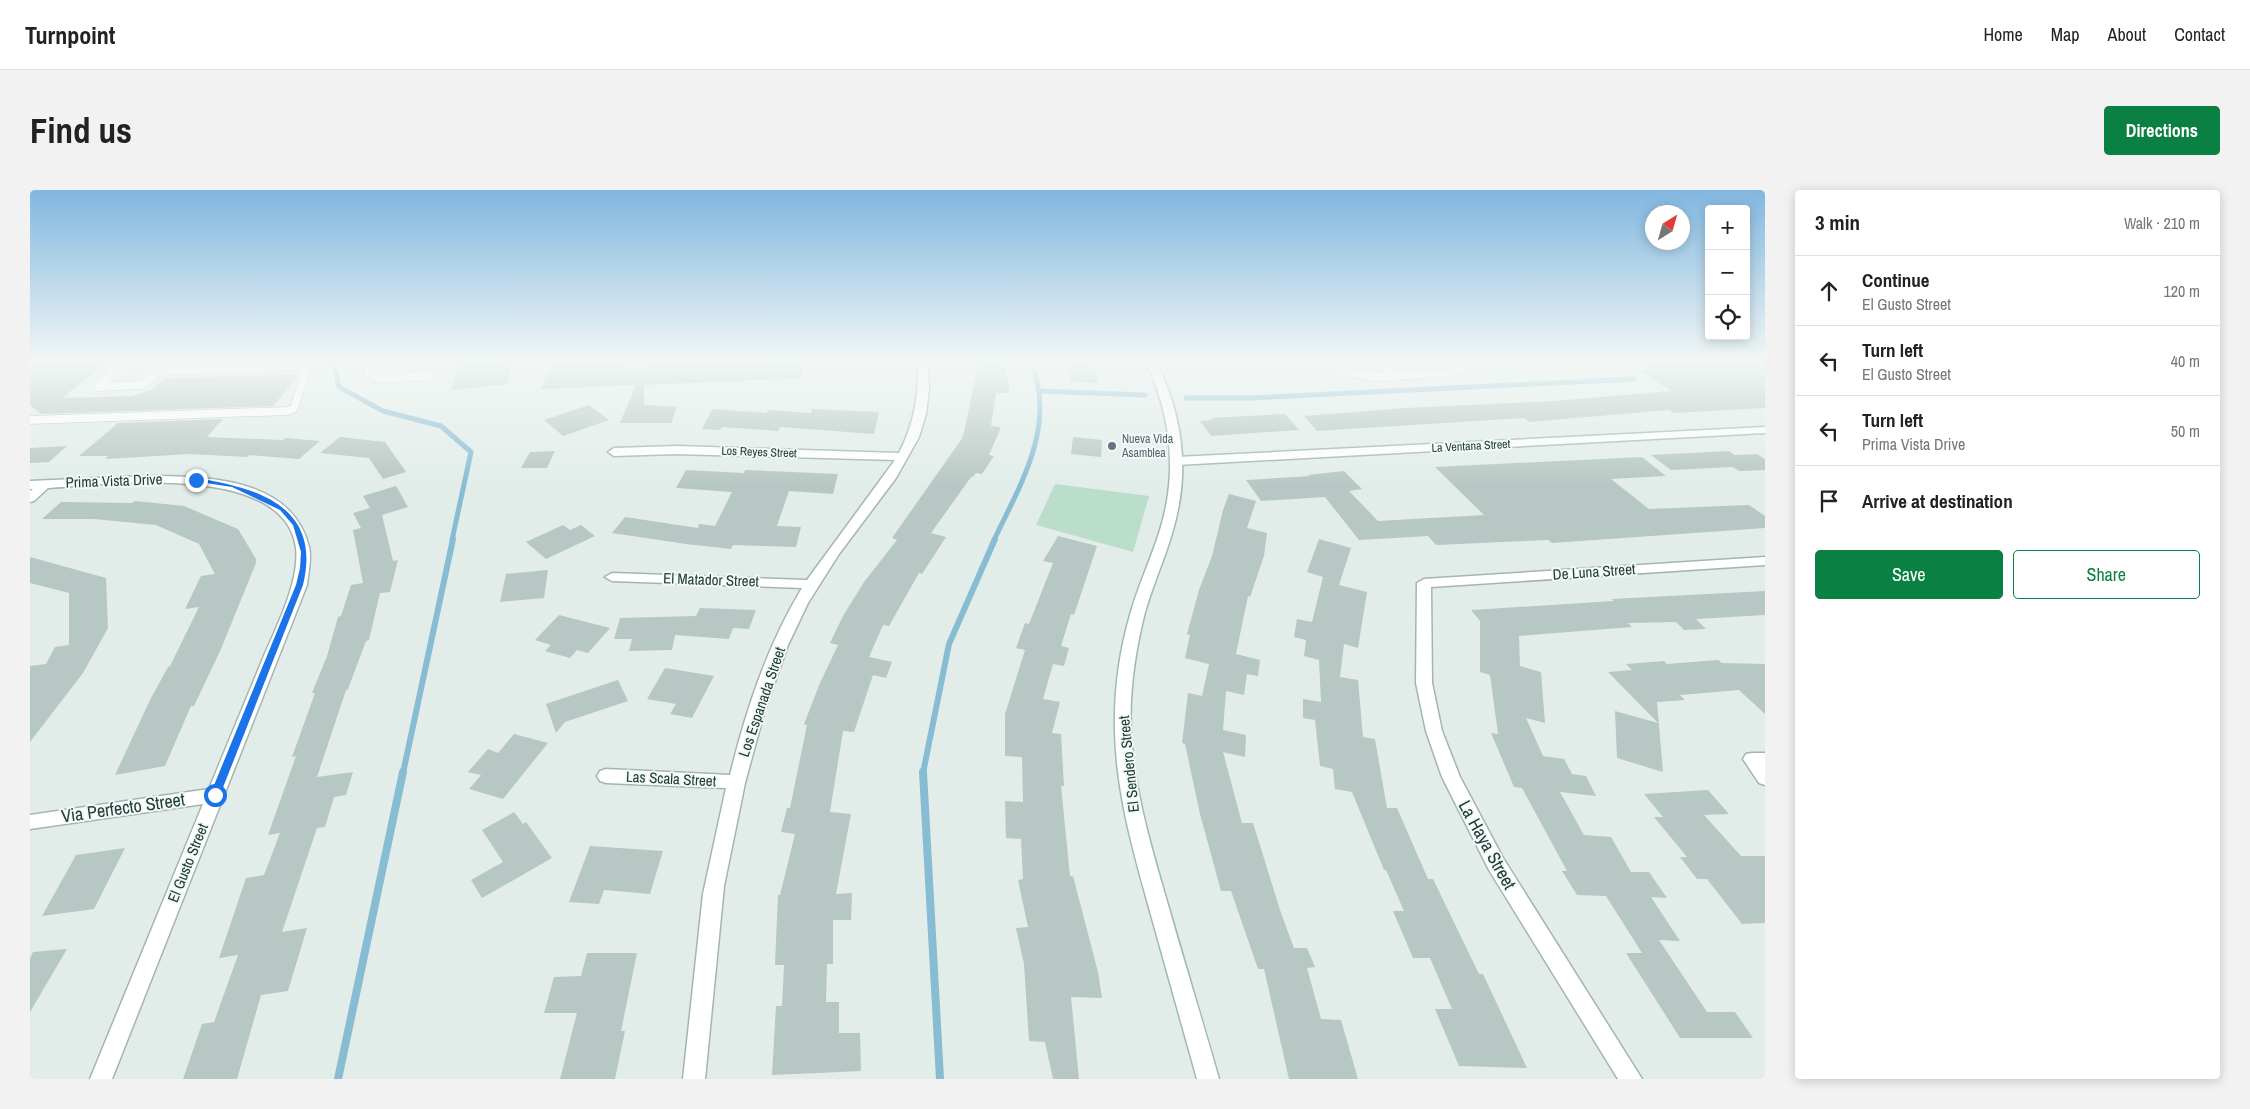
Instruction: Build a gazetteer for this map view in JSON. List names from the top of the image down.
{
  "streets": {
    "street": [
      "La Ventana Street",
      "Los Reyes Street",
      "Prima Vista Drive",
      "De Luna Street",
      "El Matador Street",
      "Los Espanada Street",
      "El Sendero Street",
      "Las Scala Street",
      "Via Perfecto Street",
      "La Haya Street",
      "El Gusto Street"
    ]
  },
  "crossings": [
    ["La Ventana Street", "El Sendero Street"],
    ["Los Reyes Street", "Los Espanada Street"],
    ["Prima Vista Drive", "El Gusto Street"],
    ["De Luna Street", "La Haya Street"],
    ["El Matador Street", "Los Espanada Street"],
    ["Los Espanada Street", "Las Scala Street"],
    ["Via Perfecto Street", "El Gusto Street"]
  ],
  "places": ["Nueva Vida Asamblea"],
  "north": "top right",
  "page": {
    "header": "Turnpoint",
    "nav": [
      "Home",
      "Map",
      "About",
      "Contact"
    ],
    "buttons": [
      "Directions",
      ["Save", "Share"]
    ],
    "title": "Find us",
    "heading": ["3 min", "Walk · 210 m"],
    "map_buttons": ["+", "−"],
    "list": [
      ["Continue", "El Gusto Street", "120 m"],
      ["Turn left", "El Gusto Street", "40 m"],
      ["Turn left", "Prima Vista Drive", "50 m"],
      "Arrive at destination"
    ]
  }
}
